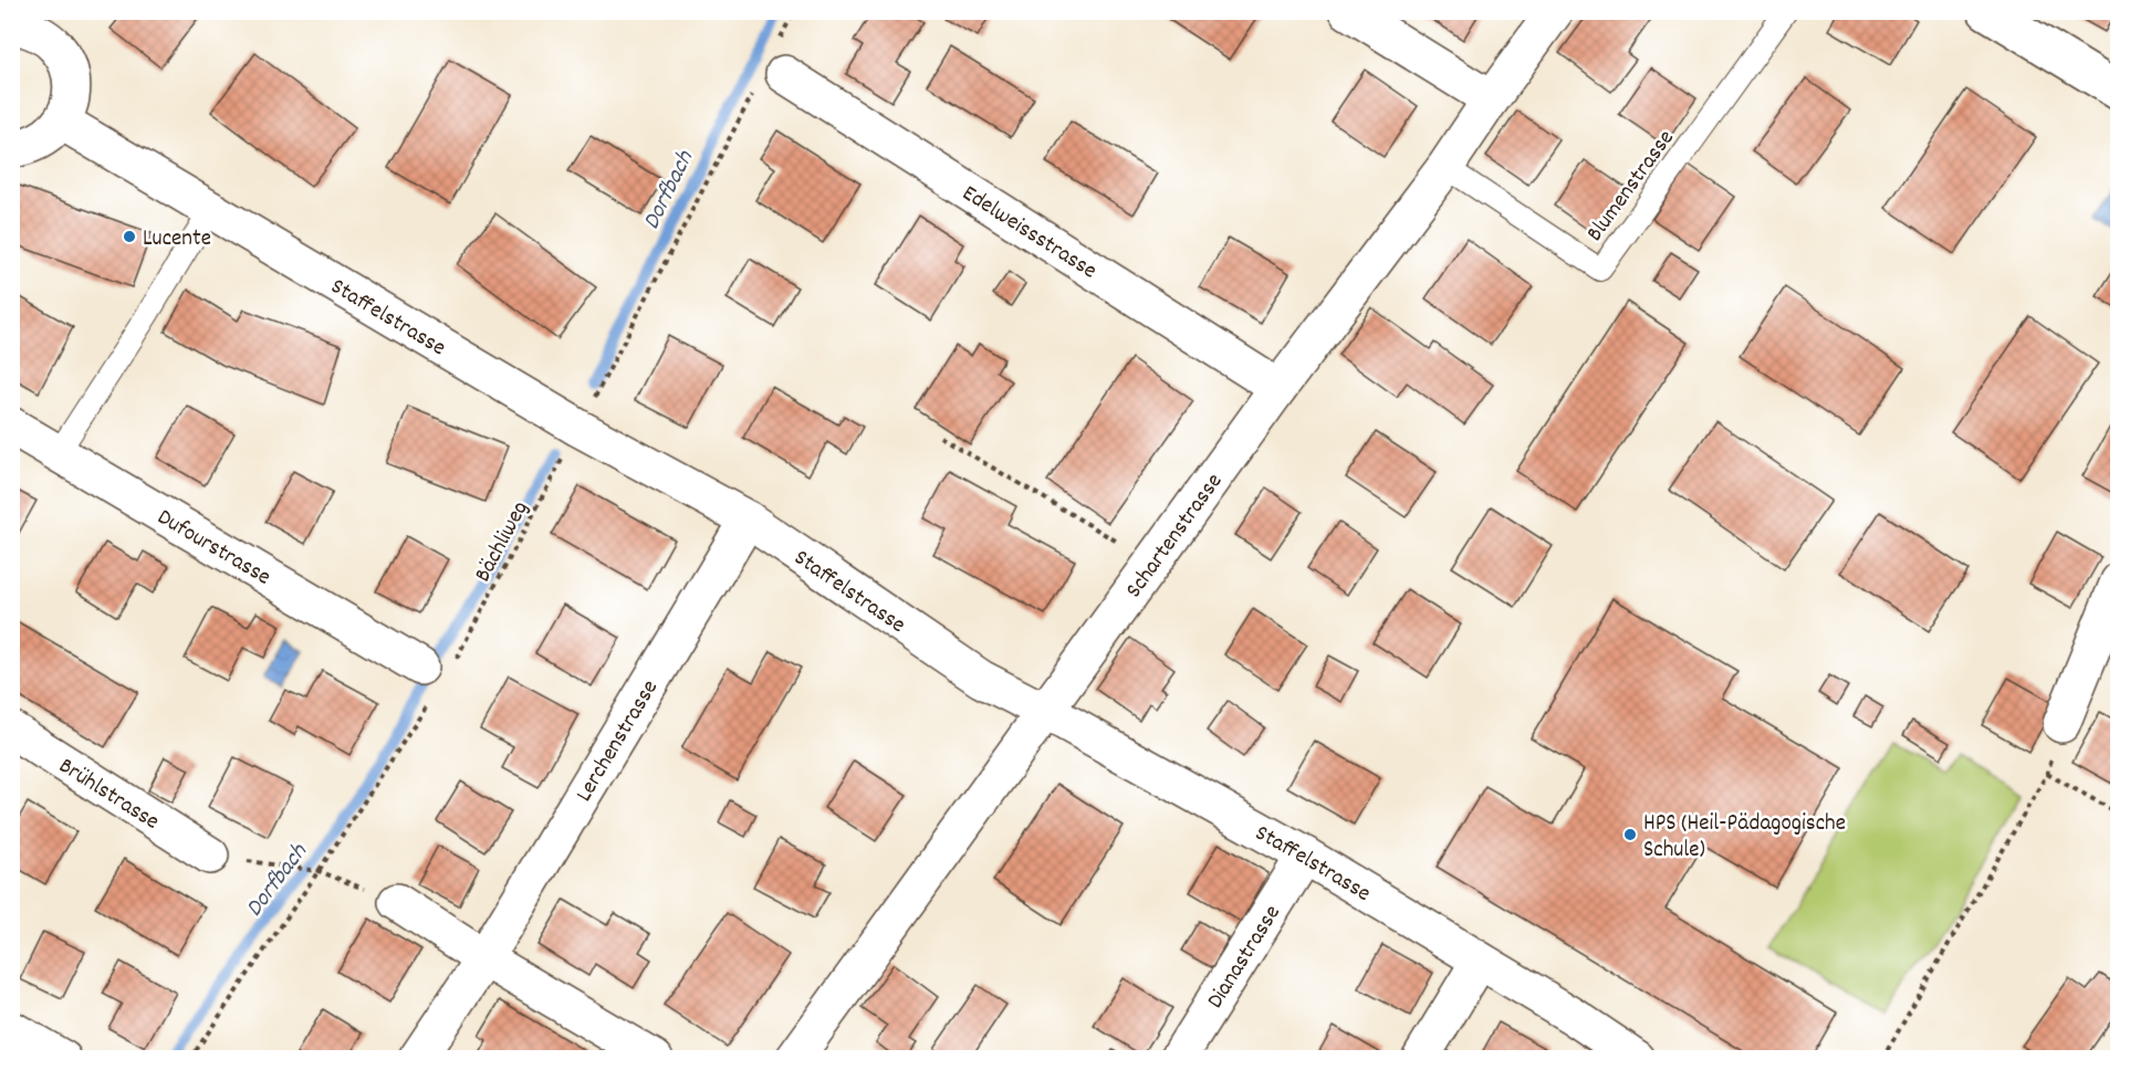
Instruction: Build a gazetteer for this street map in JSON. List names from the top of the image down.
{
  "streets": {
    "street": [
      "Edelweissstrasse",
      "Staffelstrasse",
      "Schartenstrasse",
      "Dufourstrasse",
      "Lerchenstrasse",
      "Brühlstrasse",
      "Dianastrasse"
    ],
    "lane": ["Blumenstrasse"],
    "path": ["Bächliweg"]
  },
  "crossings": [
    ["Blumenstrasse", "Schartenstrasse"],
    ["Edelweissstrasse", "Schartenstrasse"],
    ["Edelweissstrasse", "Bächliweg"],
    ["Staffelstrasse", "Schartenstrasse"],
    ["Staffelstrasse", "Bächliweg"],
    ["Staffelstrasse", "Lerchenstrasse"],
    ["Staffelstrasse", "Dianastrasse"],
    ["Bächliweg", "Dufourstrasse"]
  ],
  "water": ["Dorfbach"],
  "places": ["Lucente", "HPS (Heil-Pädagogische Schule)"]
}
